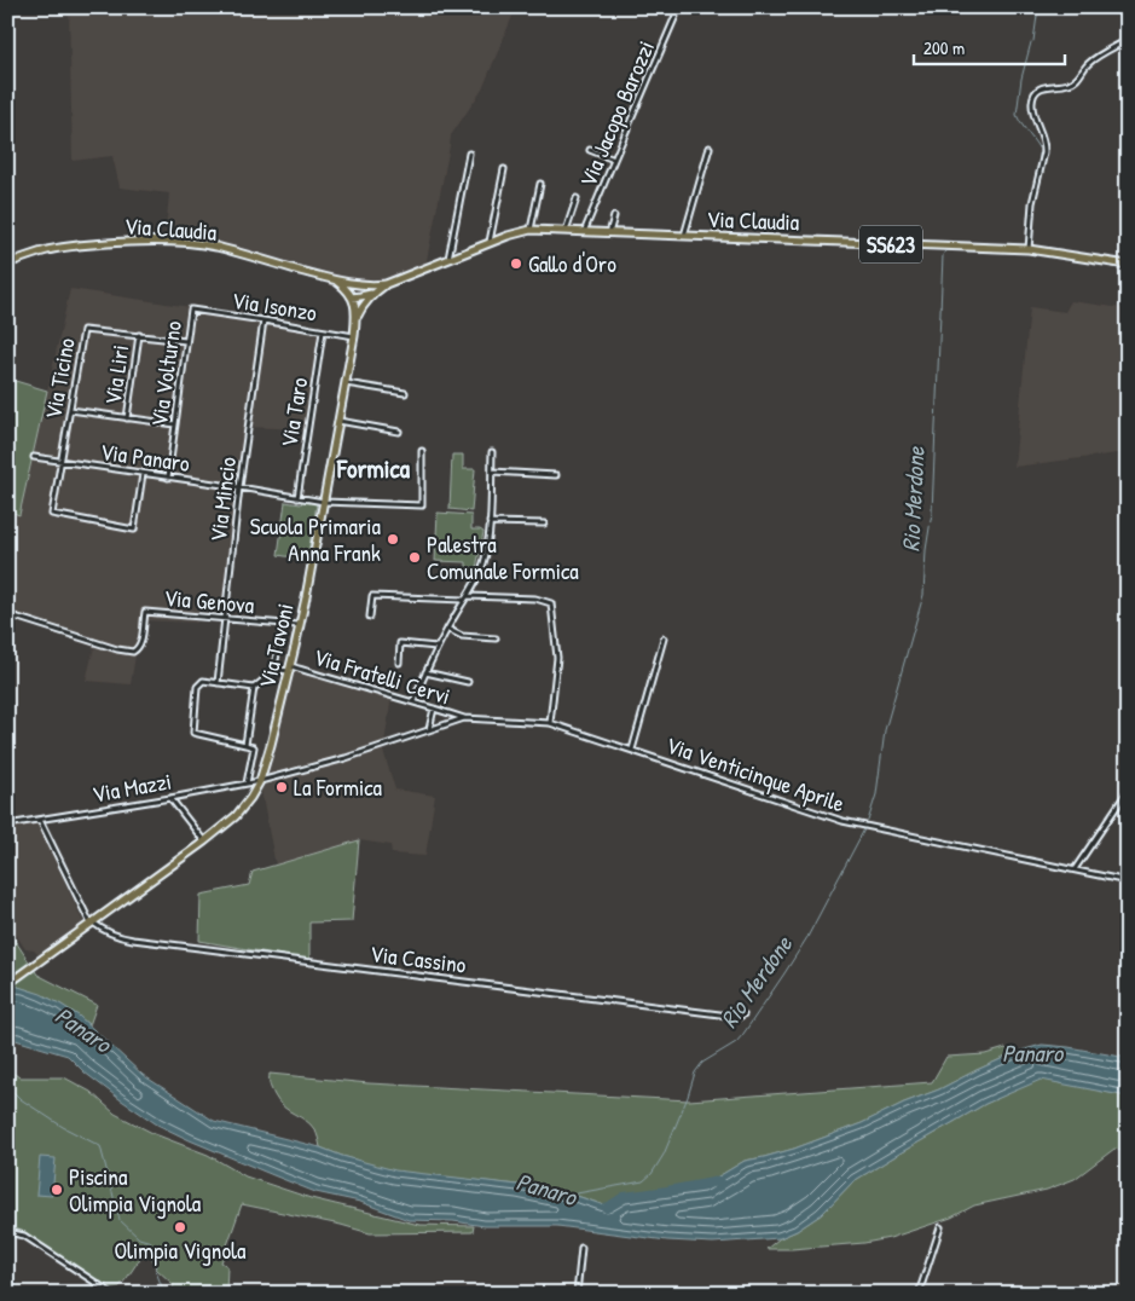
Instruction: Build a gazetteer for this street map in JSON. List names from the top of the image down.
{
  "streets": {
    "main road": ["Via Claudia", "SS623", "Via Tavoni"],
    "street": [
      "Via Jacopo Barozzi",
      "Via Isonzo",
      "Via Volturno",
      "Via Liri",
      "Via Ticino",
      "Via Taro",
      "Via Panaro",
      "Via Mincio",
      "Via Genova",
      "Via Fratelli Cervi",
      "Via Venticinque Aprile",
      "Via Mazzi",
      "Via Cassino"
    ]
  },
  "crossings": [
    ["Via Jacopo Barozzi", "Via Claudia"],
    ["Via Claudia", "Via Tavoni"],
    ["Via Isonzo", "Via Volturno"],
    ["Via Isonzo", "Via Taro"],
    ["Via Isonzo", "Via Mincio"],
    ["Via Isonzo", "Via Tavoni"],
    ["Via Volturno", "Via Ticino"],
    ["Via Volturno", "Via Panaro"],
    ["Via Liri", "Via Ticino"],
    ["Via Ticino", "Via Panaro"],
    ["Via Taro", "Via Panaro"],
    ["Via Panaro", "Via Mincio"],
    ["Via Panaro", "Via Tavoni"],
    ["Via Mincio", "Via Genova"],
    ["Via Genova", "Via Tavoni"],
    ["Via Tavoni", "Via Fratelli Cervi"],
    ["Via Tavoni", "Via Venticinque Aprile"],
    ["Via Tavoni", "Via Mazzi"],
    ["Via Tavoni", "Via Cassino"],
    ["Via Fratelli Cervi", "Via Venticinque Aprile"],
    ["Via Venticinque Aprile", "Via Mazzi"]
  ],
  "districts": ["Formica"],
  "water": ["Rio Merdone", "Panaro"],
  "places": [
    "Gallo d'Oro",
    "Scuola Primaria Anna Frank",
    "Palestra Comunale Formica",
    "La Formica",
    "Piscina Olimpia Vignola",
    "Olimpia Vignola"
  ],
  "scale_bar": "200 m"
}
